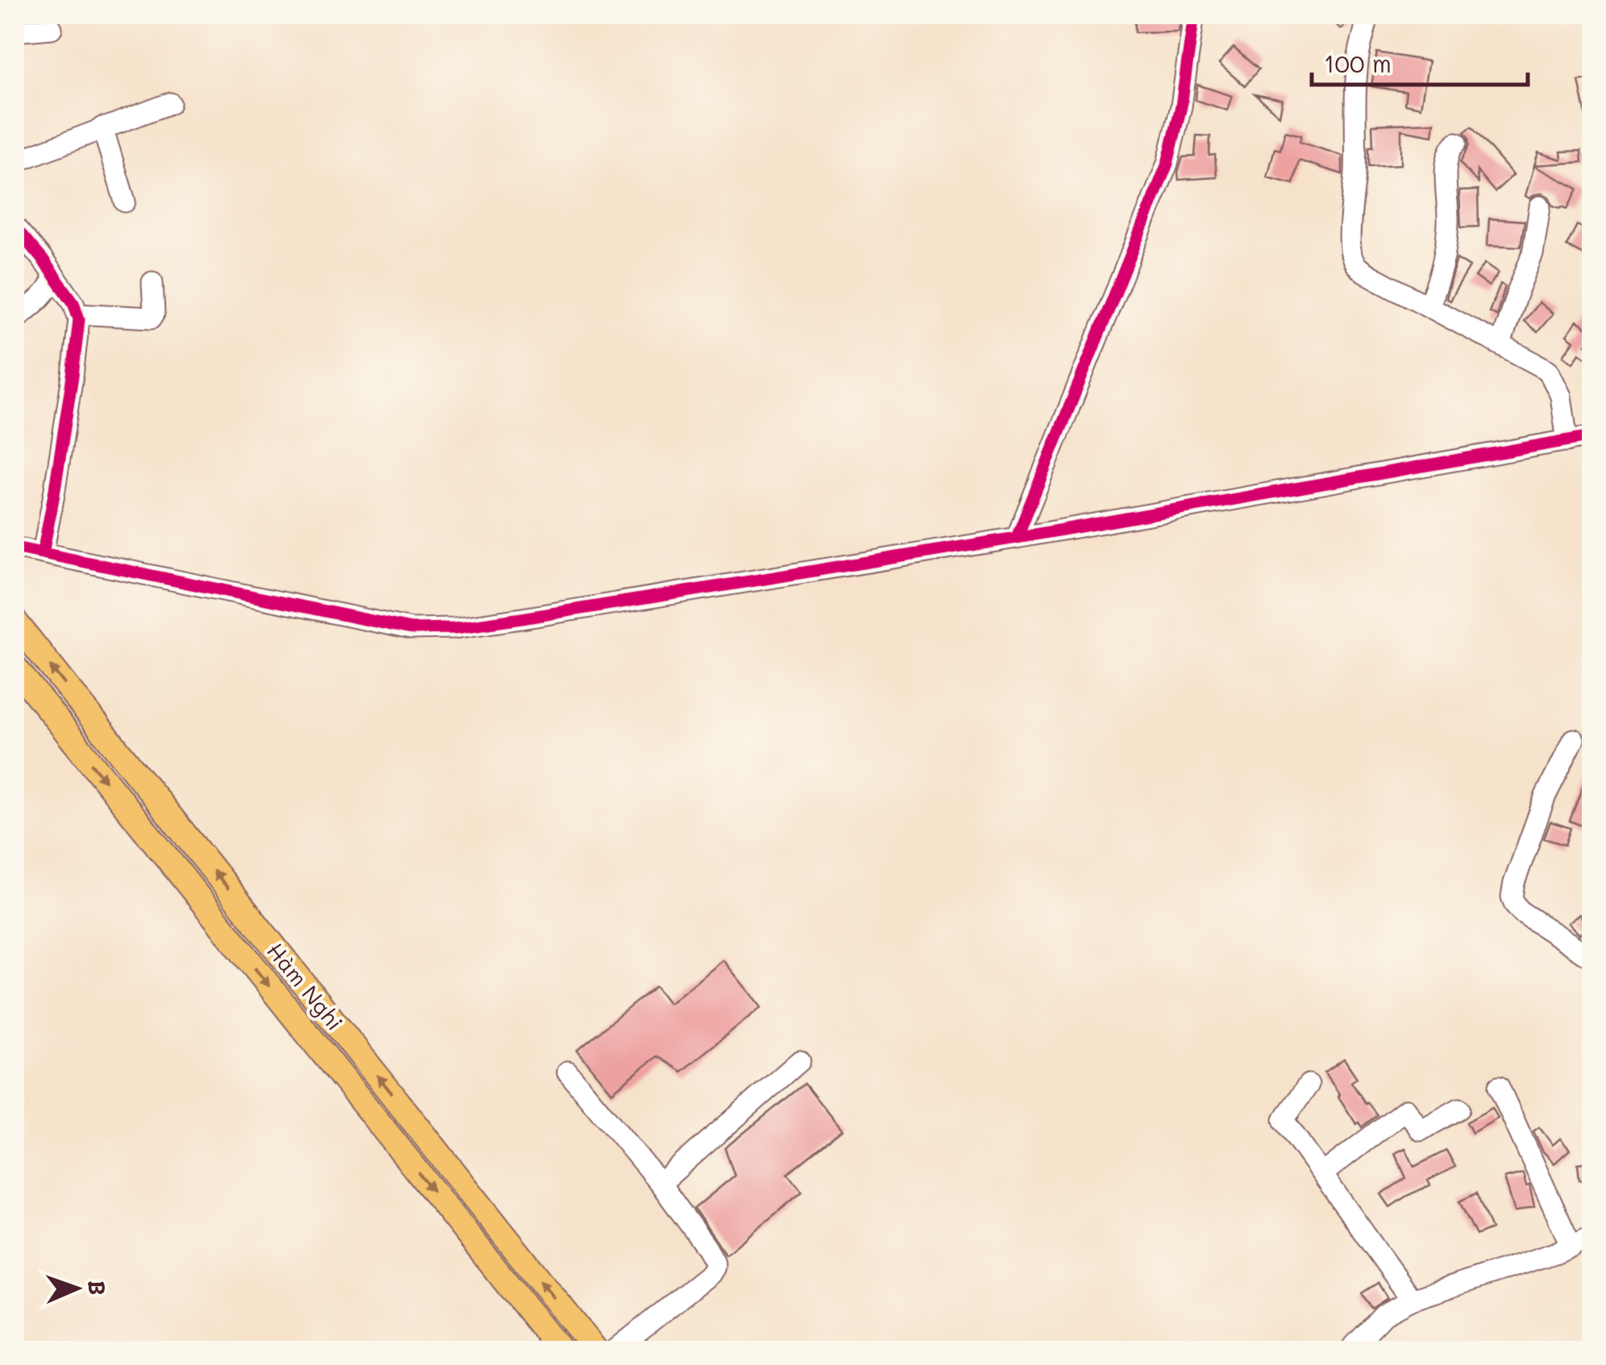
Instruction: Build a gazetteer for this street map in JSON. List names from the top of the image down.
{
  "streets": {
    "main road": ["Hàm Nghi"]
  },
  "scale_bar": "100 m",
  "north": "right"
}
